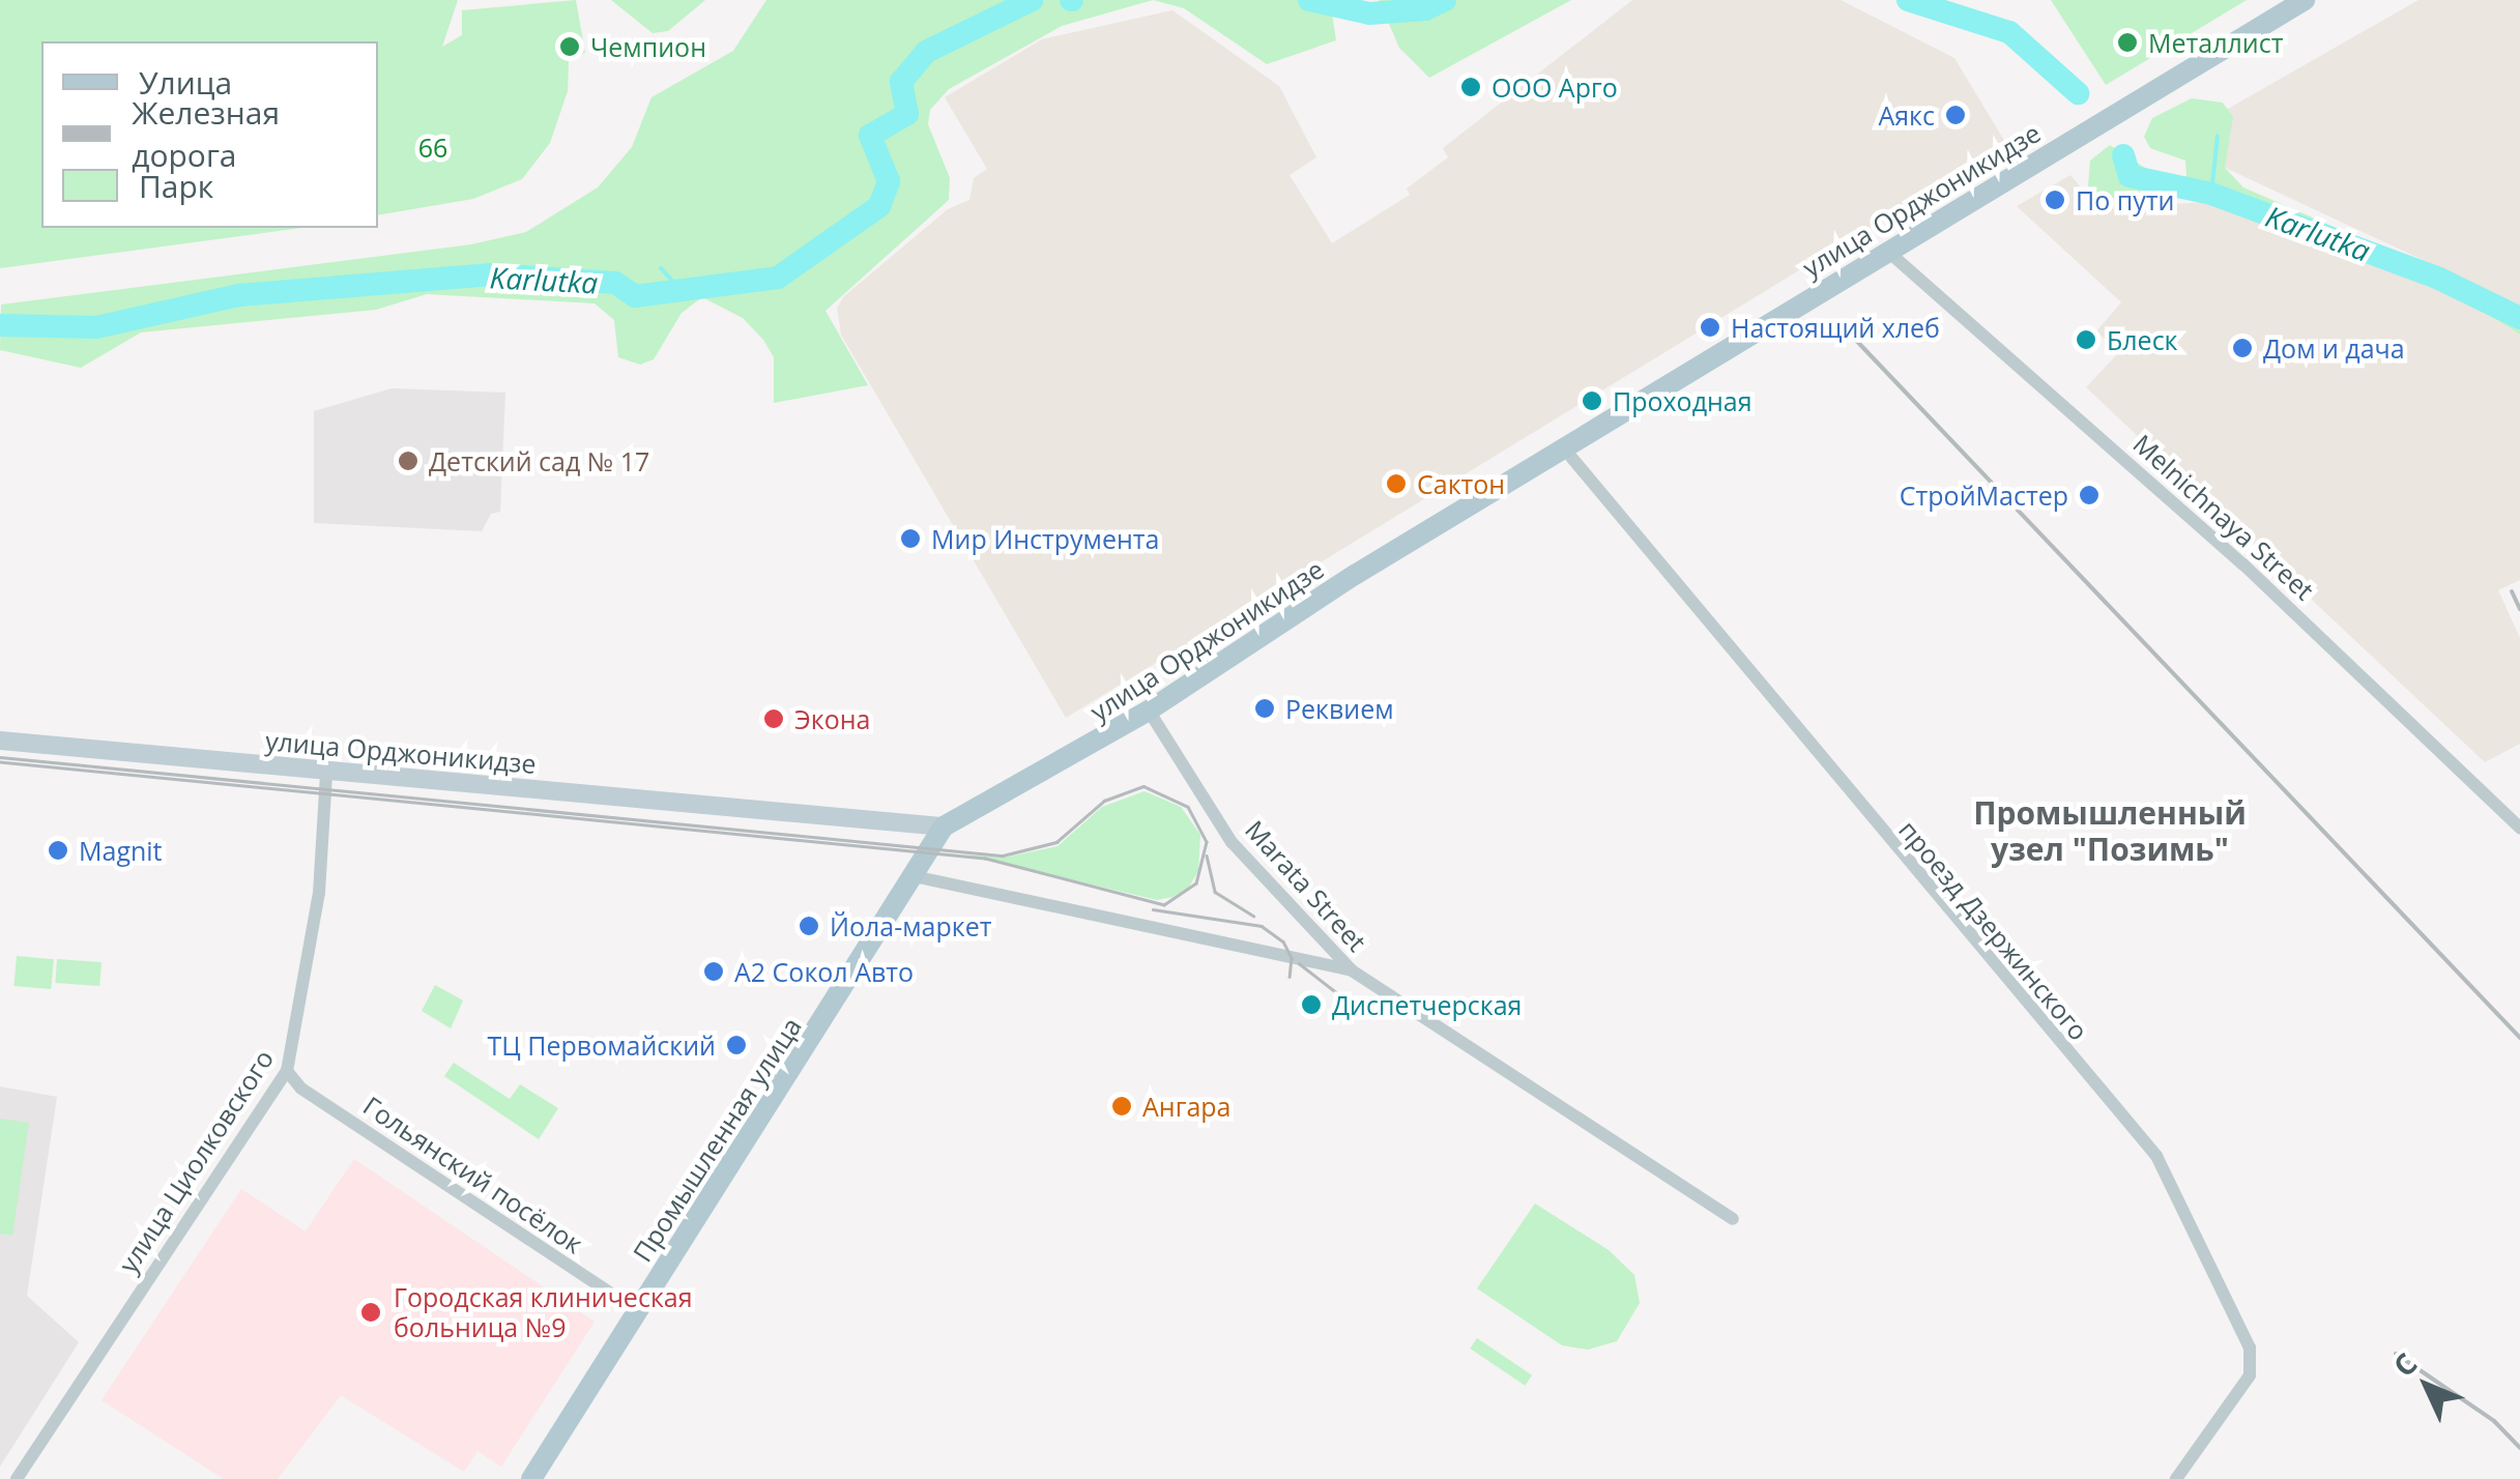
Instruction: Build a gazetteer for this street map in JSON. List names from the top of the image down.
{
  "streets": {
    "main road": ["улица Орджоникидзе", "Промышленная улица"],
    "street": [
      "Melnichnaya Street",
      "Marata Street",
      "проезд Дзержинского",
      "улица Циолковского",
      "Гольянский посёлок"
    ]
  },
  "crossings": [
    ["улица Орджоникидзе", "Melnichnaya Street"],
    ["улица Орджоникидзе", "Marata Street"],
    ["улица Орджоникидзе", "проезд Дзержинского"],
    ["улица Орджоникидзе", "Промышленная улица"],
    ["улица Орджоникидзе", "улица Циолковского"],
    ["Промышленная улица", "Гольянский посёлок"],
    ["улица Циолковского", "Гольянский посёлок"]
  ],
  "districts": ["Промышленный узел \"Позимь\""],
  "water": ["Karlutka"],
  "parks": ["66"],
  "places": [
    "Металлист",
    "Чемпион",
    "ООО Арго",
    "Аякс",
    "По пути",
    "Настоящий хлеб",
    "Блеск",
    "Дом и дача",
    "Проходная",
    "Детский сад № 17",
    "Сактон",
    "СтройМастер",
    "Мир Инструмента",
    "Реквием",
    "Экона",
    "Magnit",
    "Йола-маркет",
    "А2 Сокол Авто",
    "Диспетчерская",
    "ТЦ Первомайский",
    "Ангара",
    "Городская клиническая больница №9"
  ],
  "legend": ["Улица", "Железная дорога", "Парк"],
  "north": "top left"
}
